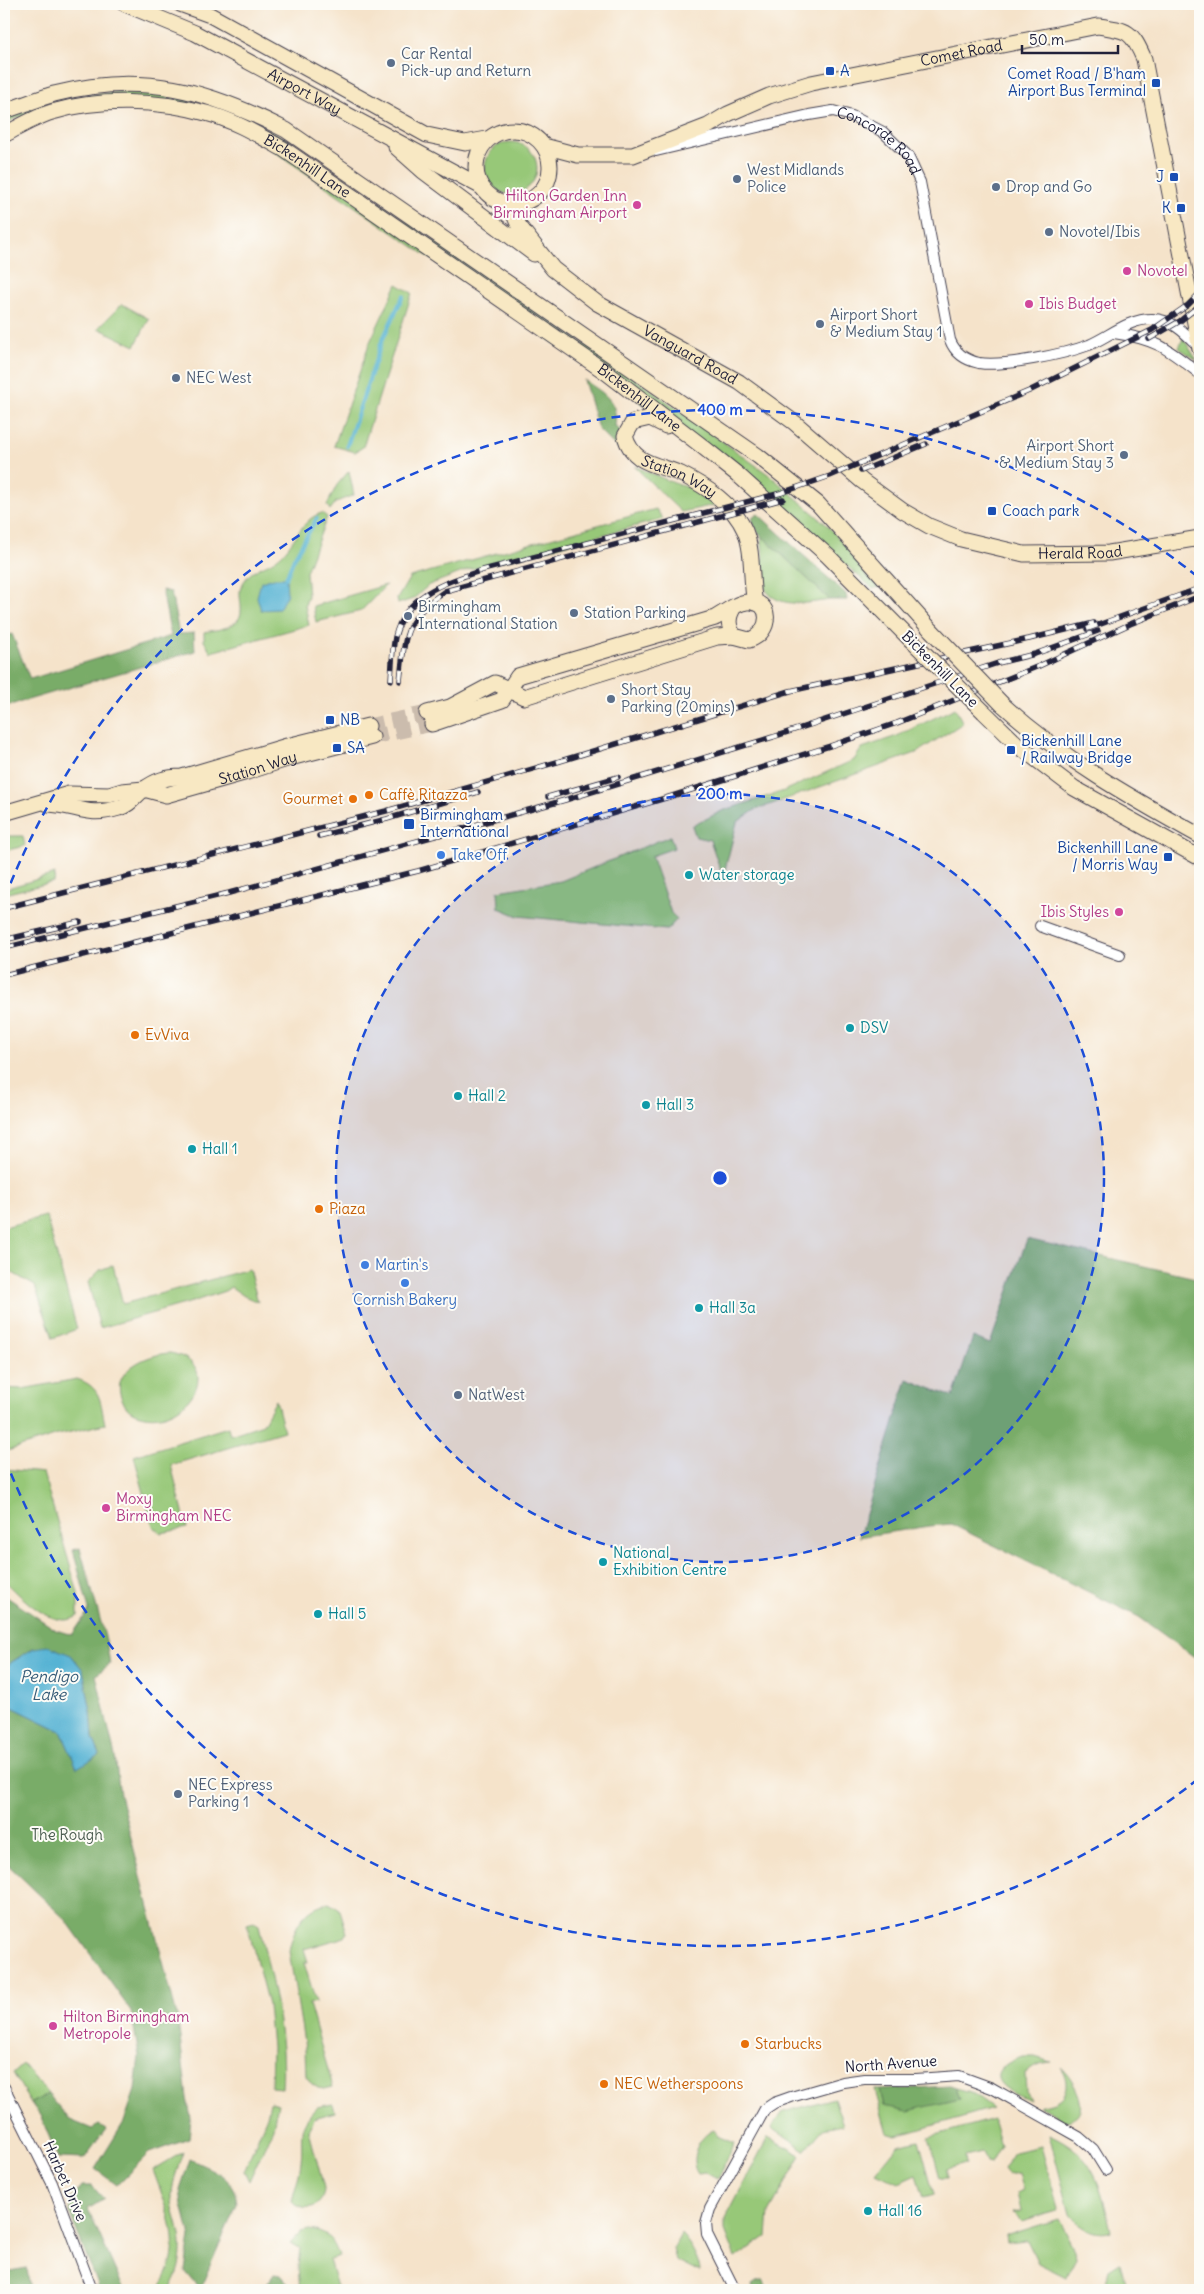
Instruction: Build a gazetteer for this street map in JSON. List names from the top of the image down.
{
  "streets": {
    "street": [
      "Comet Road",
      "Airport Way",
      "Concorde Road",
      "Bickenhill Lane",
      "Vanguard Road",
      "Station Way",
      "Herald Road",
      "North Avenue",
      "Harbet Drive"
    ]
  },
  "crossings": [
    ["Comet Road", "Concorde Road"],
    ["Airport Way", "Concorde Road"],
    ["Airport Way", "Vanguard Road"],
    ["Concorde Road", "Vanguard Road"],
    ["Bickenhill Lane", "Station Way"],
    ["Vanguard Road", "Herald Road"]
  ],
  "water": ["Pendigo Lake"],
  "parks": ["The Rough"],
  "places": {
    "other": [
      "Car Rental Pick-up and Return",
      "West Midlands Police",
      "Drop and Go",
      "Hilton Garden Inn Birmingham Airport",
      "Novotel/Ibis",
      "Novotel",
      "Ibis Budget",
      "Airport Short & Medium Stay 1",
      "NEC West",
      "Airport Short & Medium Stay 3",
      "Station Parking",
      "Birmingham International Station",
      "Short Stay Parking (20mins)",
      "Caffè Ritazza",
      "Gourmet",
      "Take Off",
      "Water storage",
      "Ibis Styles",
      "DSV",
      "EvViva",
      "Hall 2",
      "Hall 3",
      "Hall 1",
      "Piaza",
      "Martin's",
      "Cornish Bakery",
      "Hall 3a",
      "NatWest",
      "Moxy Birmingham NEC",
      "National Exhibition Centre",
      "Hall 5",
      "NEC Express Parking 1",
      "Hilton Birmingham Metropole",
      "Starbucks",
      "NEC Wetherspoons",
      "Hall 16"
    ],
    "transit": [
      "A",
      "Comet Road / B'ham Airport Bus Terminal",
      "J",
      "K",
      "Coach park",
      "NB",
      "SA",
      "Bickenhill Lane / Railway Bridge",
      "Birmingham International",
      "Bickenhill Lane / Morris Way"
    ]
  },
  "scale_bar": "50 m",
  "rings": ["400 m", "200 m"]
}
